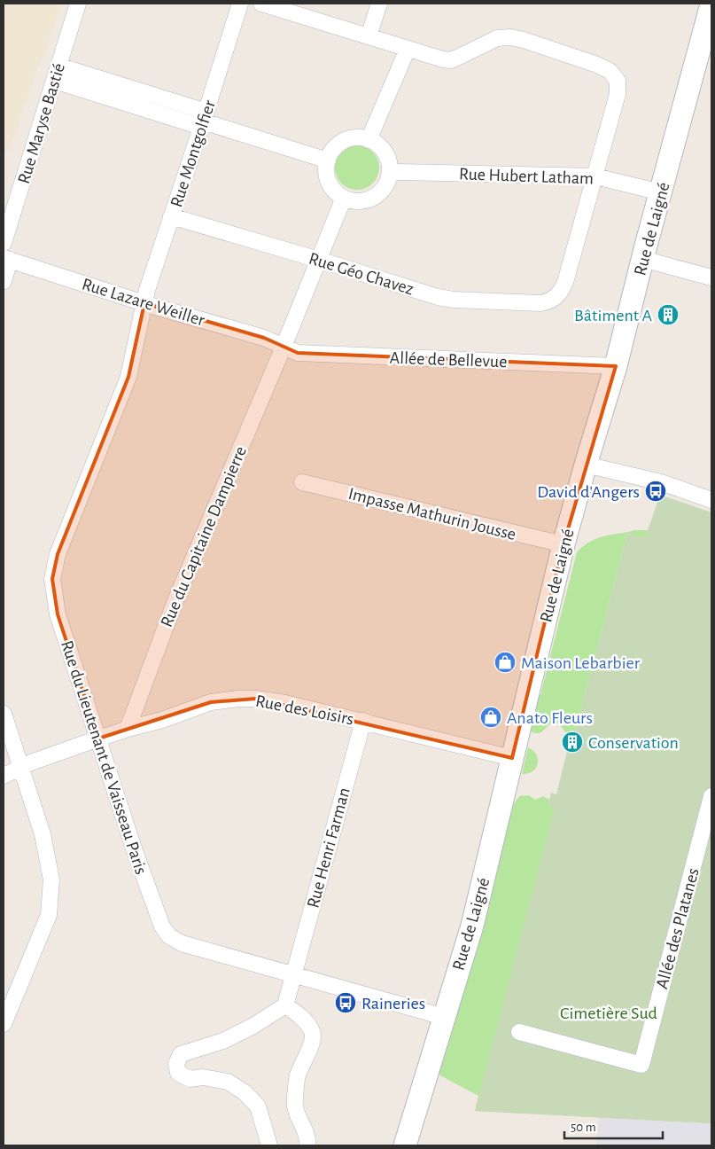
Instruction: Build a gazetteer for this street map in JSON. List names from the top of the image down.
{
  "streets": {
    "street": [
      "Rue Maryse Bastié",
      "Rue Montgolfier",
      "Rue Hubert Latham",
      "Rue de Laigné",
      "Rue Géo Chavez",
      "Rue Lazare Weiller",
      "Allée de Bellevue",
      "Impasse Mathurin Jousse",
      "Rue du Capitaine Dampierre",
      "Rue des Loisirs",
      "Rue du Lieutenant de Vaisseau Paris",
      "Rue Henri Farman",
      "Allée des Platanes"
    ]
  },
  "crossings": [
    ["Rue Montgolfier", "Rue Géo Chavez"],
    ["Rue Montgolfier", "Rue Lazare Weiller"],
    ["Rue Montgolfier", "Rue du Lieutenant de Vaisseau Paris"],
    ["Rue Hubert Latham", "Rue de Laigné"],
    ["Rue Hubert Latham", "Rue Géo Chavez"],
    ["Rue Hubert Latham", "Rue du Capitaine Dampierre"],
    ["Rue de Laigné", "Allée de Bellevue"],
    ["Rue de Laigné", "Impasse Mathurin Jousse"],
    ["Rue de Laigné", "Rue des Loisirs"],
    ["Rue de Laigné", "Rue du Lieutenant de Vaisseau Paris"],
    ["Rue Géo Chavez", "Rue du Capitaine Dampierre"],
    ["Rue Lazare Weiller", "Allée de Bellevue"],
    ["Rue Lazare Weiller", "Rue du Capitaine Dampierre"],
    ["Rue Lazare Weiller", "Rue du Lieutenant de Vaisseau Paris"],
    ["Allée de Bellevue", "Rue du Capitaine Dampierre"],
    ["Rue du Capitaine Dampierre", "Rue des Loisirs"],
    ["Rue des Loisirs", "Rue du Lieutenant de Vaisseau Paris"],
    ["Rue des Loisirs", "Rue Henri Farman"],
    ["Rue du Lieutenant de Vaisseau Paris", "Rue Henri Farman"]
  ],
  "parks": ["Cimetière Sud"],
  "places": {
    "building": ["Bâtiment A", "Conservation"],
    "bus stop": ["David d'Angers", "Raineries"],
    "shop": ["Maison Lebarbier", "Anato Fleurs"]
  },
  "scale_bar": "50 m"
}
